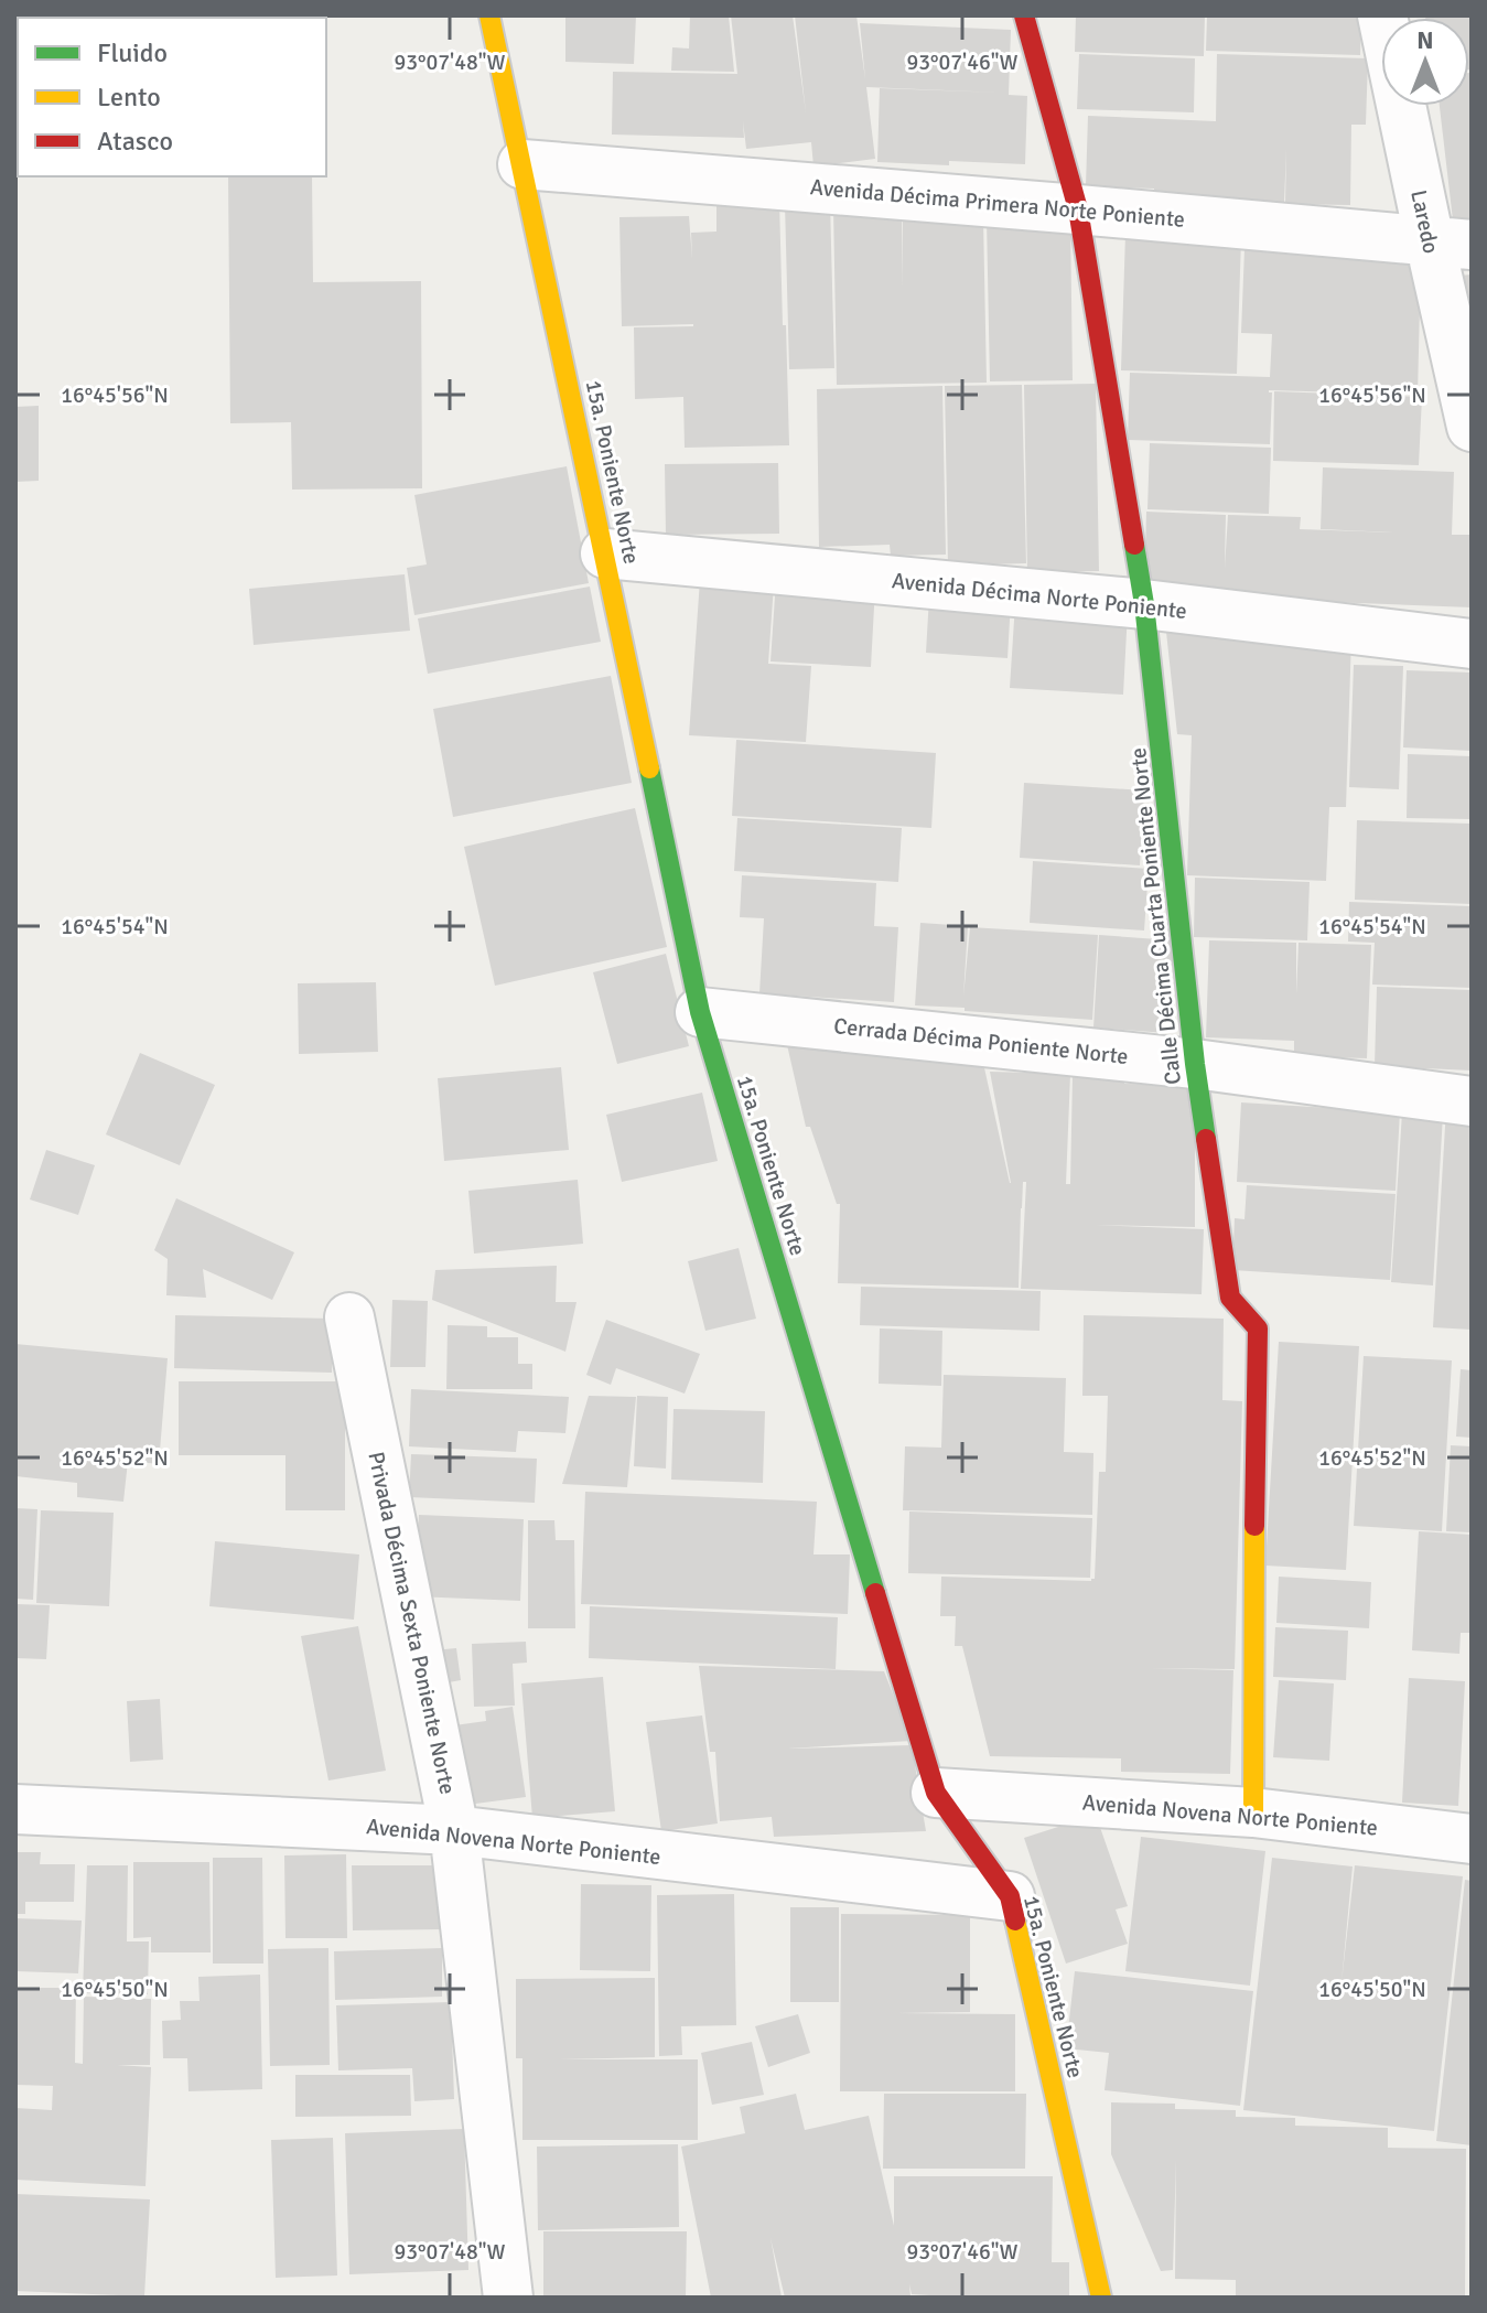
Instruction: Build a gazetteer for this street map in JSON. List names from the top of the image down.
{
  "streets": {
    "street": [
      "Avenida Décima Primera Norte Poniente",
      "Laredo",
      "15a. Poniente Norte",
      "Avenida Décima Norte Poniente",
      "Calle Décima Cuarta Poniente Norte",
      "Cerrada Décima Poniente Norte",
      "Privada Décima Sexta Poniente Norte",
      "Avenida Novena Norte Poniente"
    ]
  },
  "crossings": [
    ["Avenida Décima Primera Norte Poniente", "Laredo"],
    ["Avenida Décima Primera Norte Poniente", "15a. Poniente Norte"],
    ["Avenida Décima Primera Norte Poniente", "Calle Décima Cuarta Poniente Norte"],
    ["15a. Poniente Norte", "Avenida Décima Norte Poniente"],
    ["15a. Poniente Norte", "Cerrada Décima Poniente Norte"],
    ["15a. Poniente Norte", "Avenida Novena Norte Poniente"],
    ["Avenida Décima Norte Poniente", "Calle Décima Cuarta Poniente Norte"],
    ["Calle Décima Cuarta Poniente Norte", "Cerrada Décima Poniente Norte"],
    ["Calle Décima Cuarta Poniente Norte", "Avenida Novena Norte Poniente"],
    ["Privada Décima Sexta Poniente Norte", "Avenida Novena Norte Poniente"]
  ],
  "legend": ["Fluido", "Lento", "Atasco"],
  "north": "top",
  "coordinates": [
    "93°07'48\"W",
    "93°07'46\"W",
    "16°45'56\"N",
    "16°45'54\"N",
    "16°45'52\"N",
    "16°45'50\"N"
  ]
}
